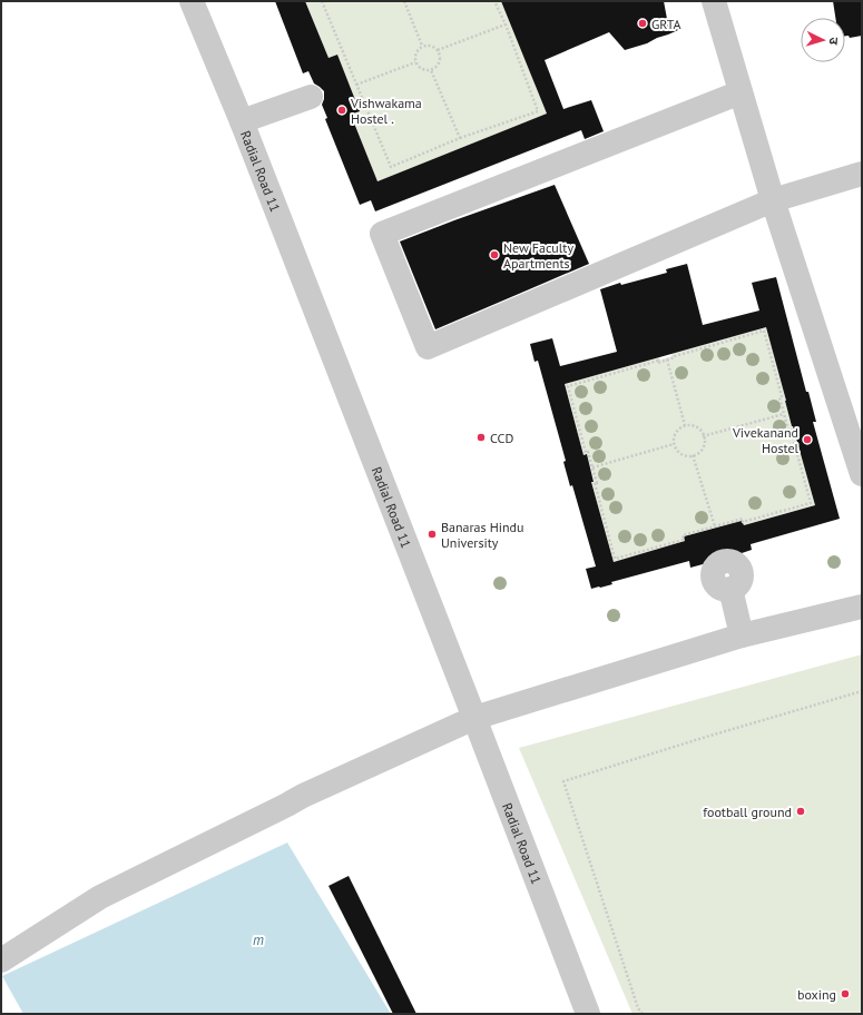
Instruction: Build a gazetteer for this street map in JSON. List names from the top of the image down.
{
  "streets": {
    "lane": ["Radial Road 11"]
  },
  "water": ["m"],
  "places": [
    "GRTA",
    "Vishwakama Hostel .",
    "New Faculty Apartments",
    "CCD",
    "Vivekanand Hostel",
    "Banaras Hindu University",
    "football ground",
    "boxing"
  ],
  "north": "right"
}
